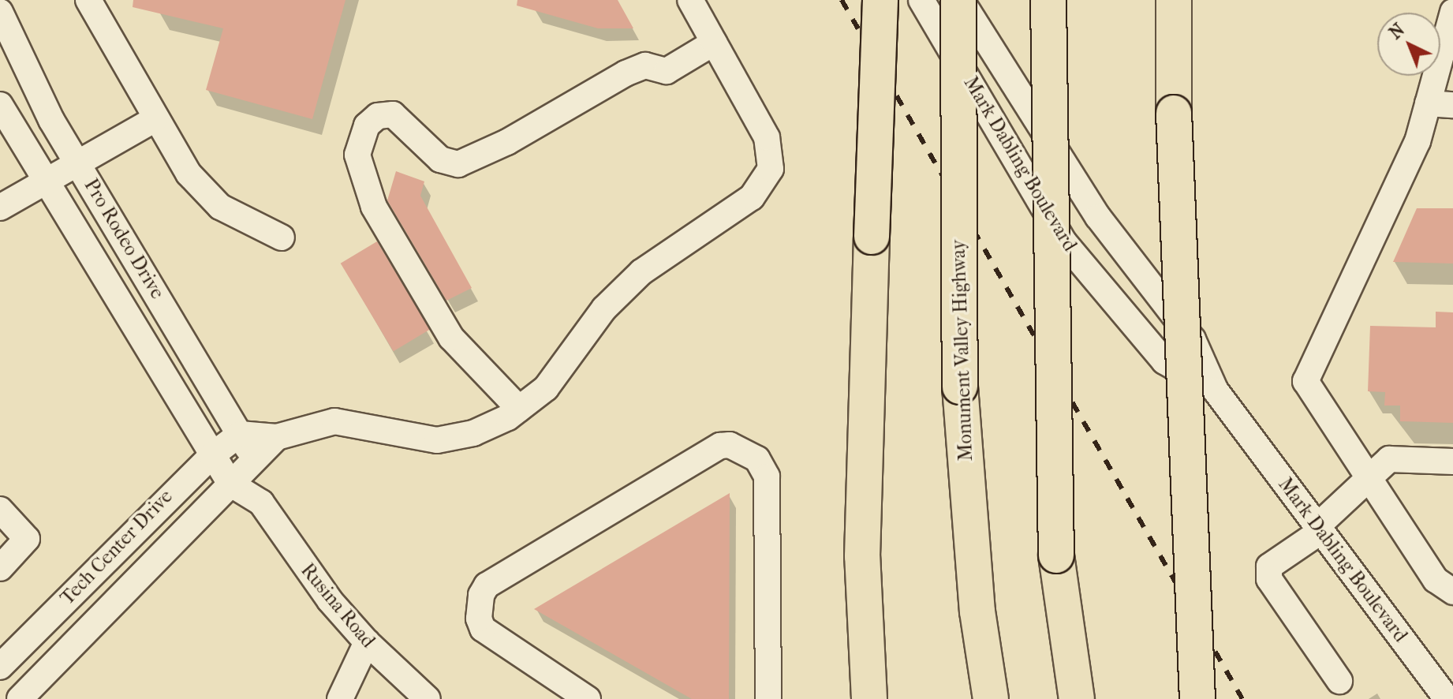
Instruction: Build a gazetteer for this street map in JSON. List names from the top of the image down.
{
  "streets": {
    "highway": ["Monument Valley Highway"],
    "street": [
      "Mark Dabling Boulevard",
      "Pro Rodeo Drive",
      "Tech Center Drive",
      "Rusina Road"
    ]
  },
  "crossings": [
    ["Mark Dabling Boulevard", "Monument Valley Highway"],
    ["Pro Rodeo Drive", "Tech Center Drive"],
    ["Pro Rodeo Drive", "Rusina Road"],
    ["Tech Center Drive", "Rusina Road"]
  ],
  "north": "top left"
}
